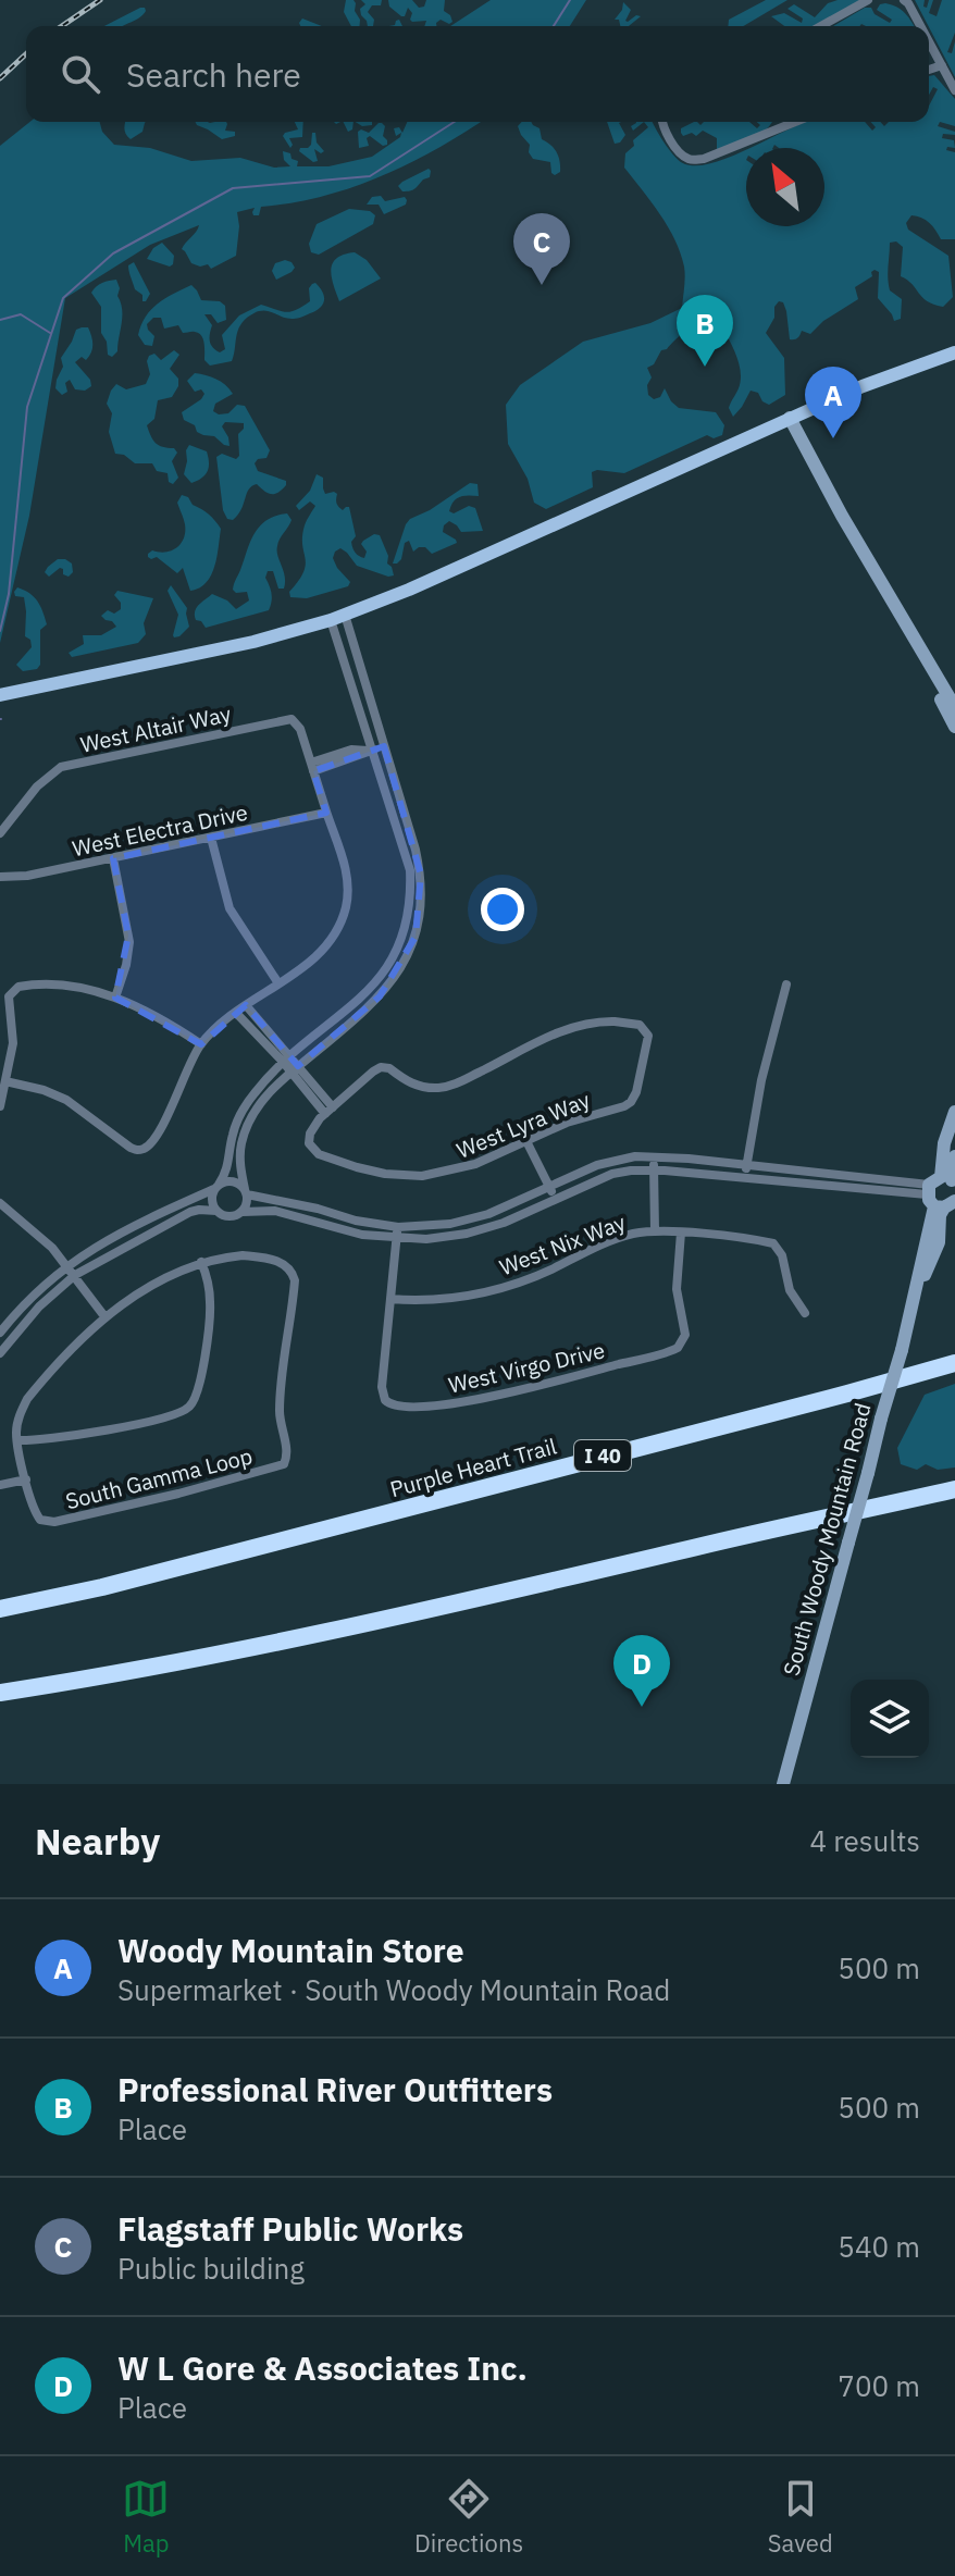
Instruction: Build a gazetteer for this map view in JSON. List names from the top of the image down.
{
  "streets": {
    "highway": ["I 40", "Purple Heart Trail"],
    "street": [
      "West Altair Way",
      "West Electra Drive",
      "West Lyra Way",
      "West Nix Way",
      "West Virgo Drive",
      "South Gamma Loop",
      "South Woody Mountain Road"
    ]
  },
  "crossings": [
    ["West Nix Way", "West Virgo Drive"]
  ],
  "north": "top left",
  "page": {
    "search": "Search here",
    "pins": [
      "C",
      "B",
      "A",
      "D"
    ],
    "heading": ["Nearby", "4 results"],
    "list": [
      {
        "mark": "A",
        "name": "Woody Mountain Store",
        "note": "Supermarket · South Woody Mountain Road",
        "value": "500 m"
      },
      {
        "mark": "B",
        "name": "Professional River Outfitters",
        "note": "Place",
        "value": "500 m"
      },
      {
        "mark": "C",
        "name": "Flagstaff Public Works",
        "note": "Public building",
        "value": "540 m"
      },
      {
        "mark": "D",
        "name": "W L Gore & Associates Inc.",
        "note": "Place",
        "value": "700 m"
      }
    ],
    "nav": ["Map", "Directions", "Saved"]
  }
}
